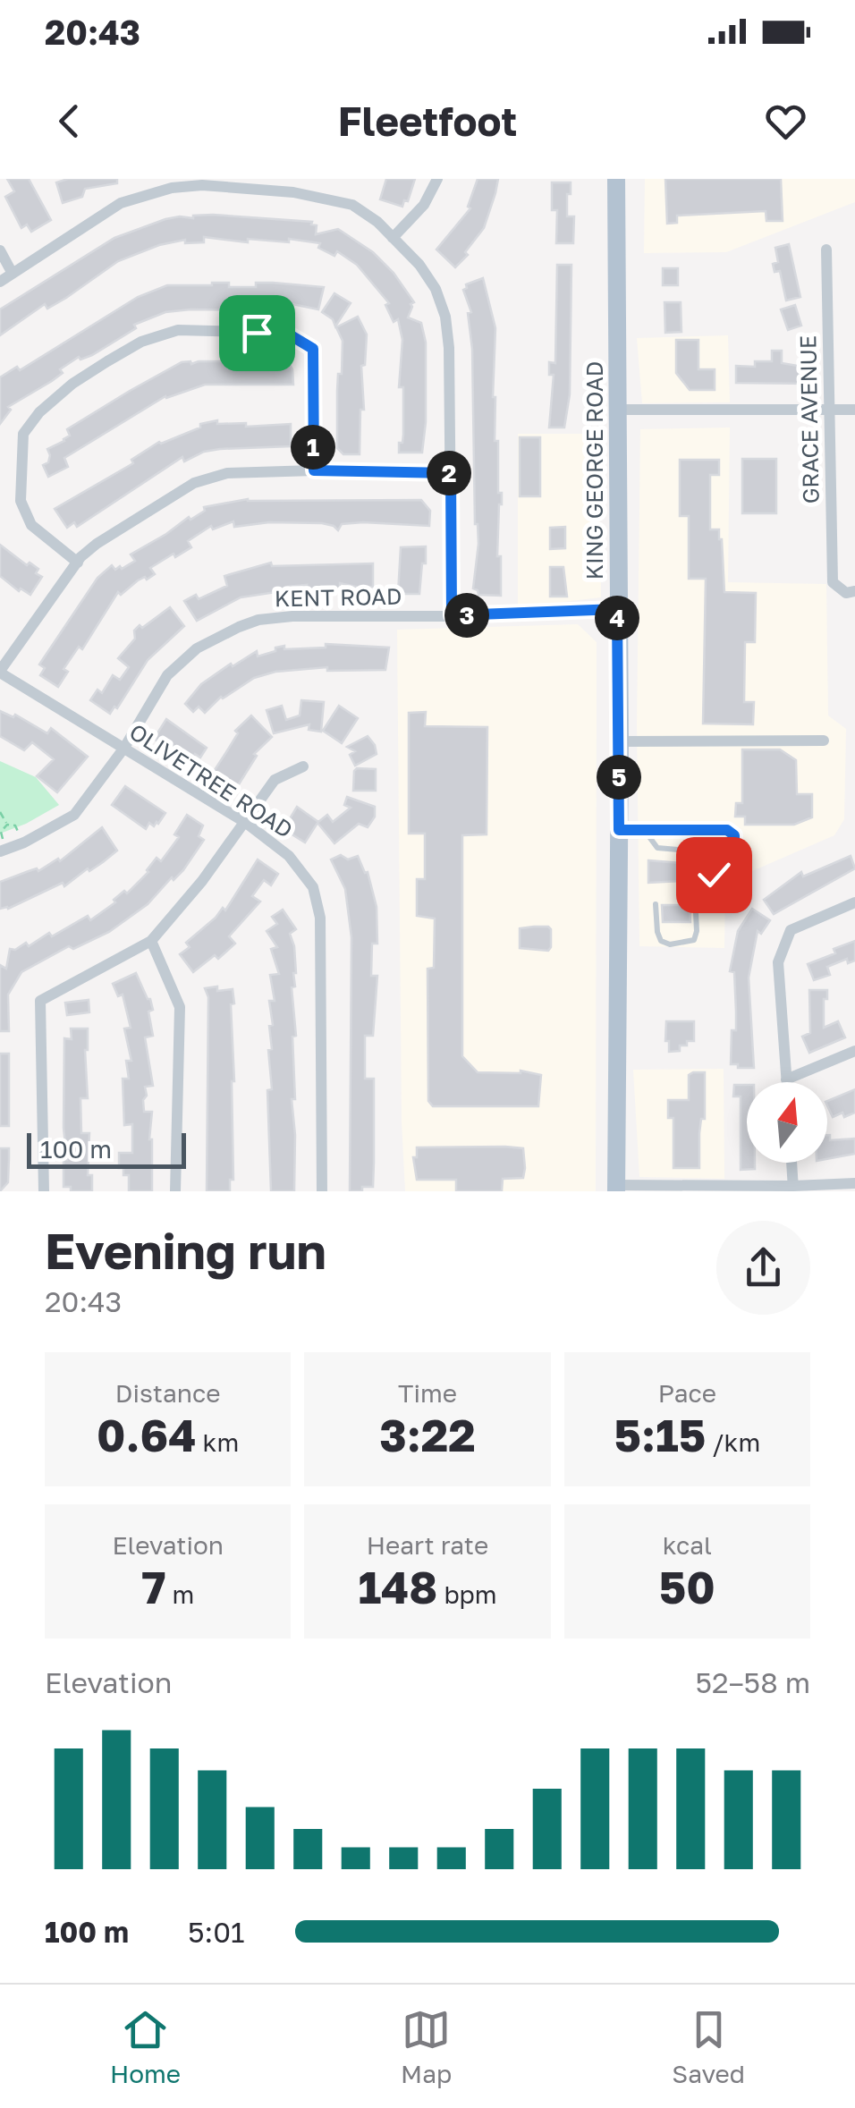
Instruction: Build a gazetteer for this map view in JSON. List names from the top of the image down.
{
  "streets": {
    "main road": ["KING GEORGE ROAD"],
    "street": ["GRACE AVENUE", "KENT ROAD", "OLIVETREE ROAD"]
  },
  "crossings": [
    ["KING GEORGE ROAD", "KENT ROAD"],
    ["KENT ROAD", "OLIVETREE ROAD"]
  ],
  "scale_bar": "100 m",
  "north": "top",
  "page": {
    "status": "20:43",
    "header": "Fleetfoot",
    "pins": [
      "1",
      "2",
      "3",
      "4",
      "5"
    ],
    "scale": "100 m",
    "heading": ["Evening run", "20:43"],
    "stats": [
      ["Distance", "0.64 km"],
      ["Time", "3:22"],
      ["Pace", "5:15 /km"],
      ["Elevation", "7 m"],
      ["Heart rate", "148 bpm"],
      ["kcal", "50"]
    ],
    "chart": ["Elevation", "52–58 m"],
    "list": [
      {
        "name": "100 m",
        "note": "5:01"
      }
    ],
    "tabs": ["Home", "Map", "Saved"]
  }
}
